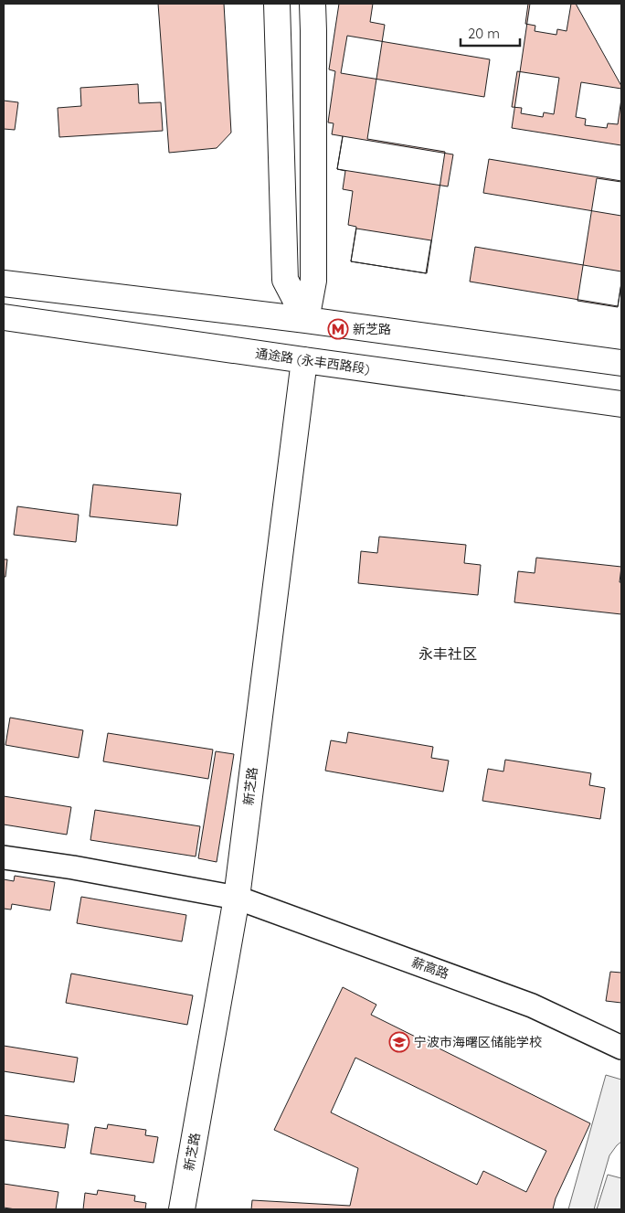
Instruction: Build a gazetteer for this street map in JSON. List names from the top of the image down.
{
  "streets": {
    "main road": ["通途路 (永丰西路段)", "新芝路"],
    "street": ["薪高路"]
  },
  "crossings": [
    ["通途路 (永丰西路段)", "新芝路"],
    ["新芝路", "薪高路"]
  ],
  "districts": ["永丰社区"],
  "places": {
    "metro station": ["新芝路"],
    "school or university": ["宁波市海曙区储能学校"]
  },
  "scale_bar": "20 m"
}
